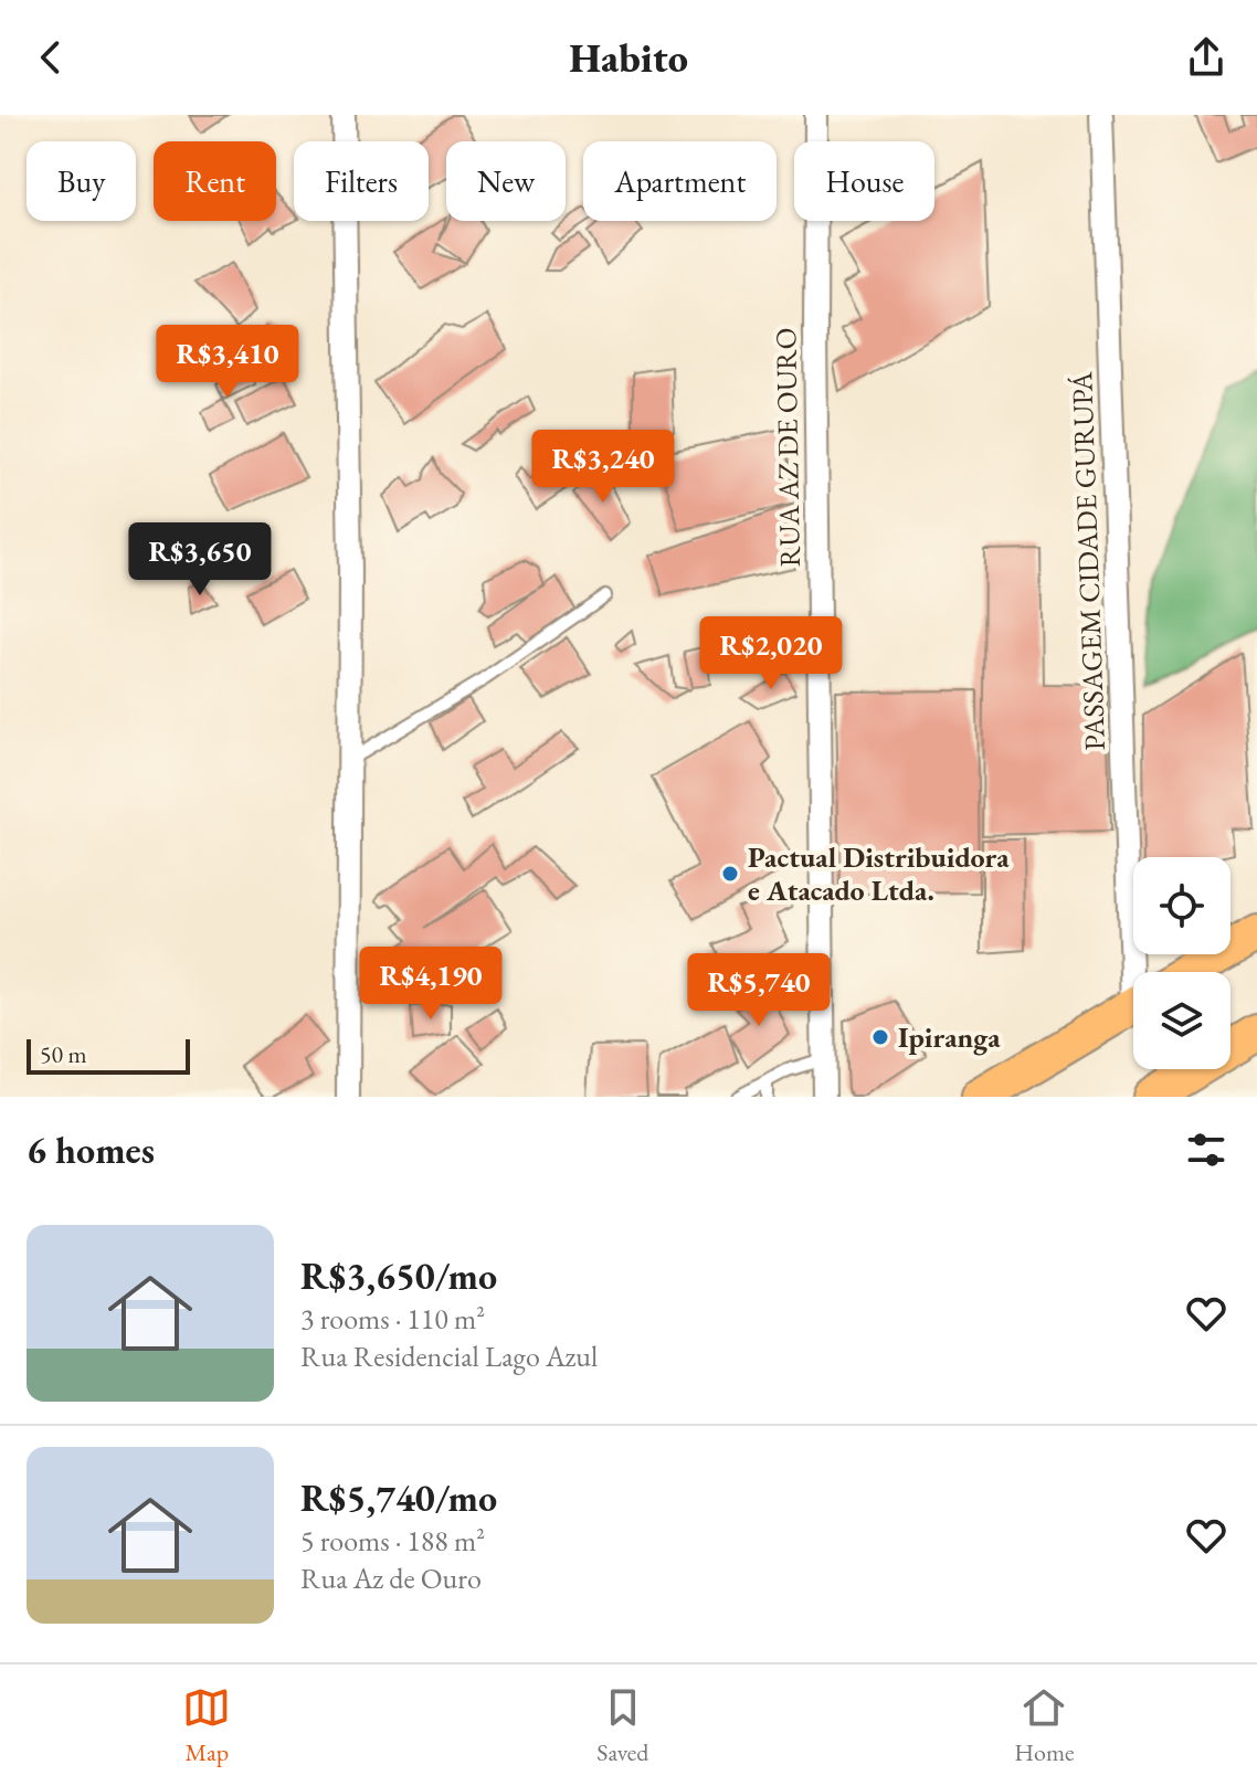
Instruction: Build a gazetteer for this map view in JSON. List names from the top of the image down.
{
  "streets": {
    "street": ["RUA AZ DE OURO", "PASSAGEM CIDADE GURUPÁ"]
  },
  "places": ["Pactual Distribuidora e Atacado Ltda.", "Ipiranga"],
  "scale_bar": "50 m",
  "page": {
    "header": "Habito",
    "chip": [
      "Buy",
      "Rent",
      "Filters",
      "New",
      "Apartment",
      "House"
    ],
    "price": [
      "R$3,410",
      "R$3,240",
      "R$3,650",
      "R$2,020",
      "R$4,190",
      "R$5,740"
    ],
    "scale": "50 m",
    "heading": "6 homes",
    "list": [
      {
        "name": "R$3,650/mo",
        "note": "3 rooms · 110 m² · Rua Residencial Lago Azul"
      },
      {
        "name": "R$5,740/mo",
        "note": "5 rooms · 188 m² · Rua Az de Ouro"
      }
    ],
    "tabs": ["Map", "Saved", "Home"]
  }
}
